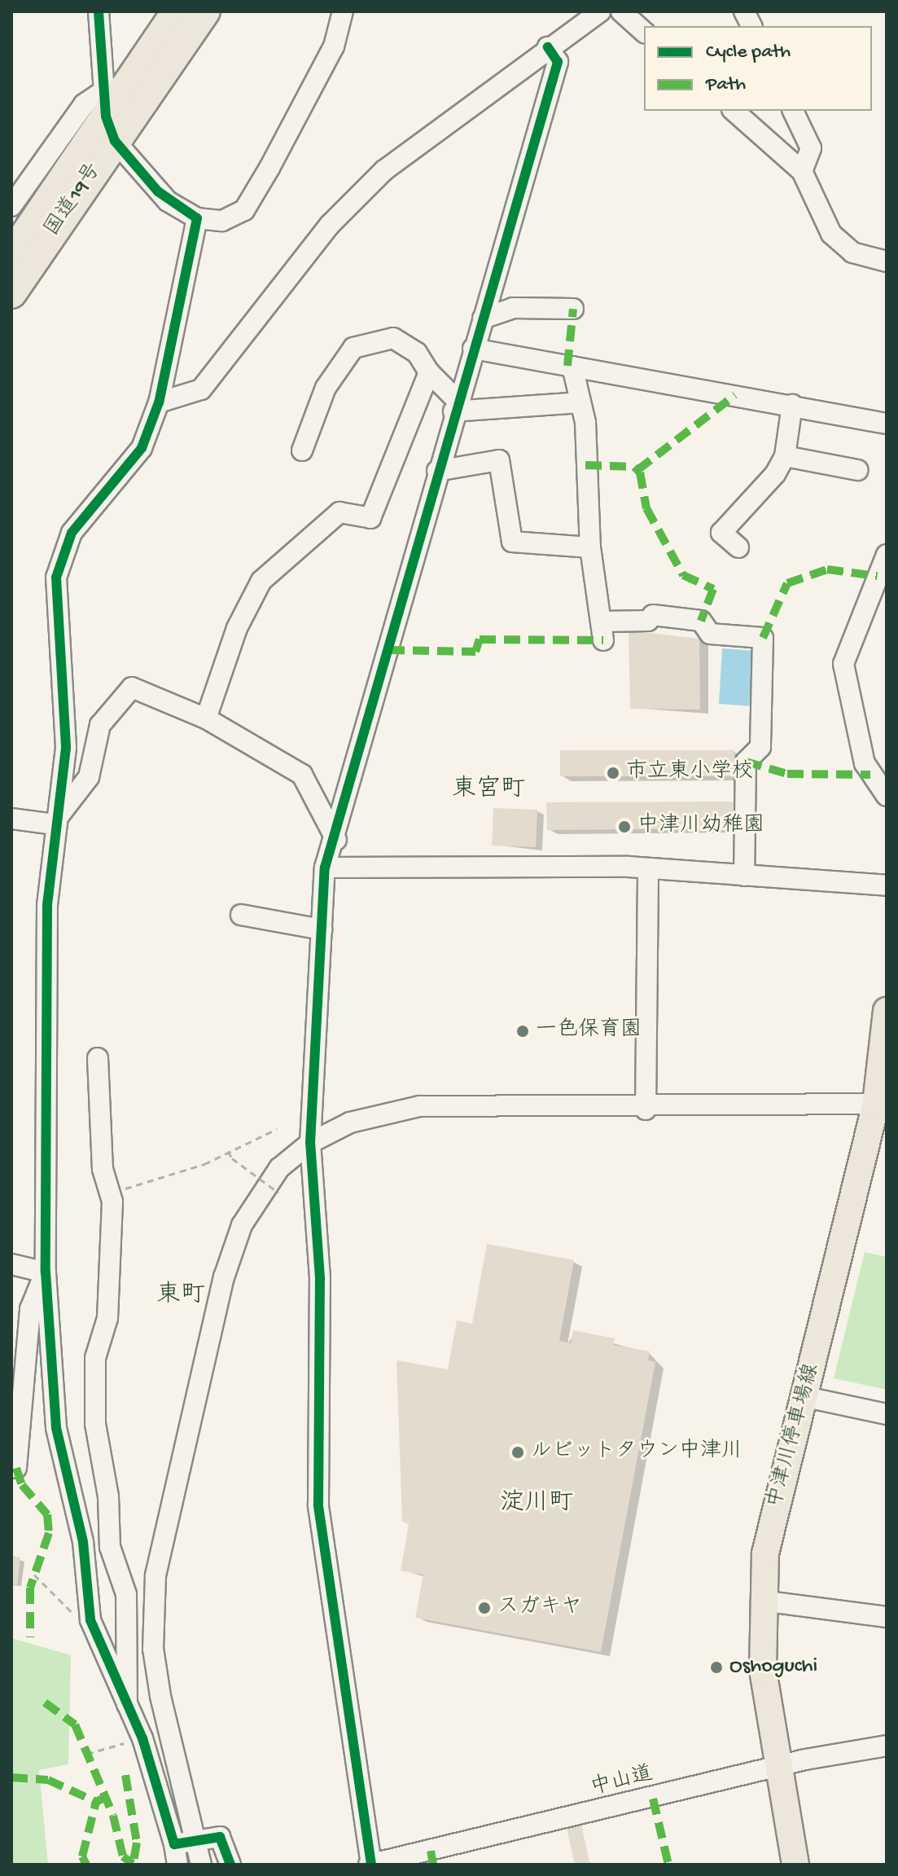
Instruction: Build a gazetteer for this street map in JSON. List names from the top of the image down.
{
  "streets": {
    "highway": ["国道19号"],
    "main road": ["中津川停車場線"],
    "street": ["中山道"]
  },
  "crossings": [
    ["中津川停車場線", "中山道"]
  ],
  "districts": ["東宮町", "東町", "淀川町"],
  "places": [
    "市立東小学校",
    "中津川幼稚園",
    "一色保育園",
    "ルビットタウン中津川",
    "スガキヤ",
    "Oshoguchi"
  ],
  "legend": ["Cycle path", "Path"]
}
